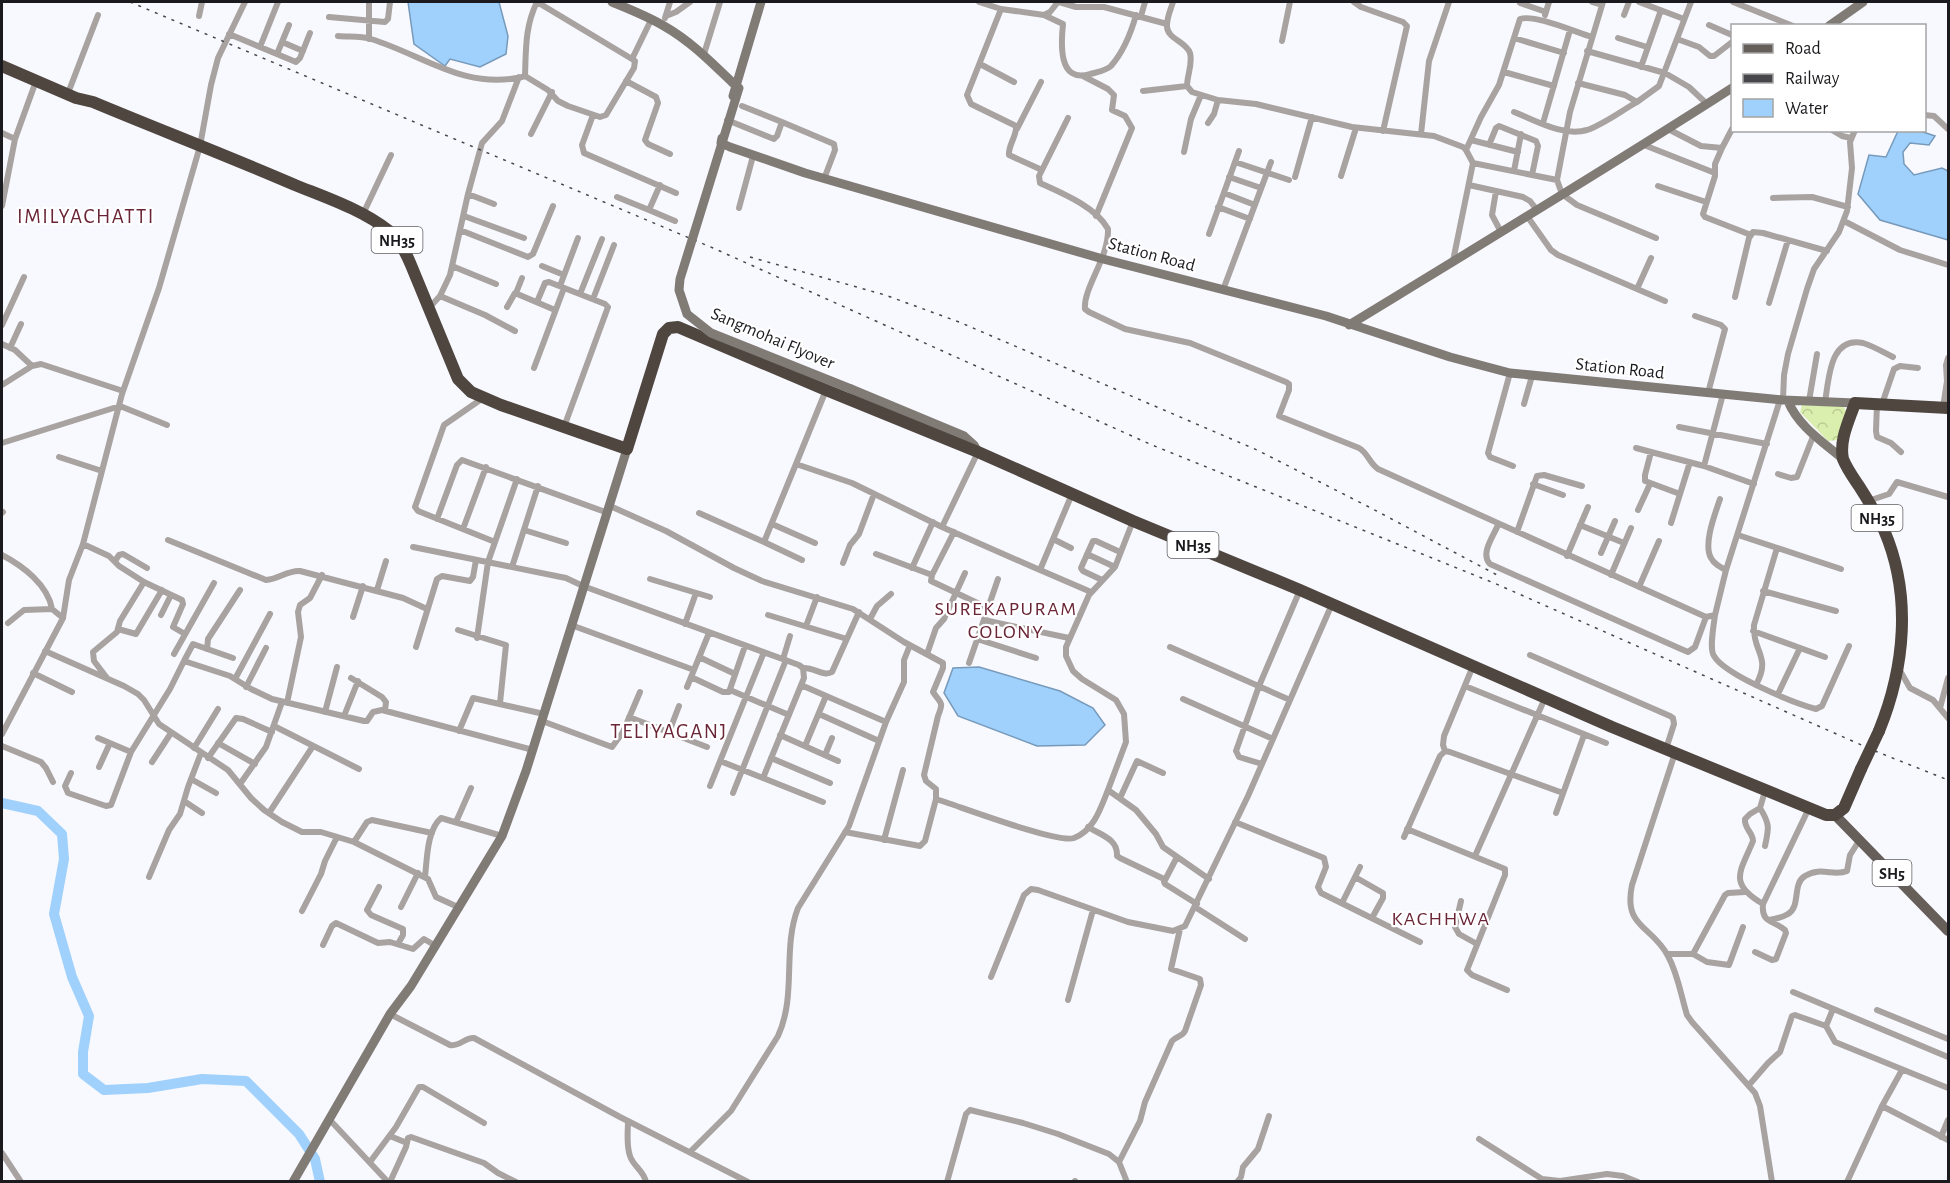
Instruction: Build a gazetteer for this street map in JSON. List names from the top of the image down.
{
  "streets": {
    "highway": ["NH35"],
    "main road": ["SH5"],
    "street": ["Station Road", "Sangmohai Flyover"]
  },
  "crossings": [
    ["NH35", "Sangmohai Flyover"],
    ["NH35", "SH5"],
    ["Station Road", "Sangmohai Flyover"]
  ],
  "districts": [
    "IMILYACHATTI",
    "SUREKAPURAM COLONY",
    "TELIYAGANJ",
    "KACHHWA"
  ],
  "legend": ["Road", "Railway", "Water"]
}
